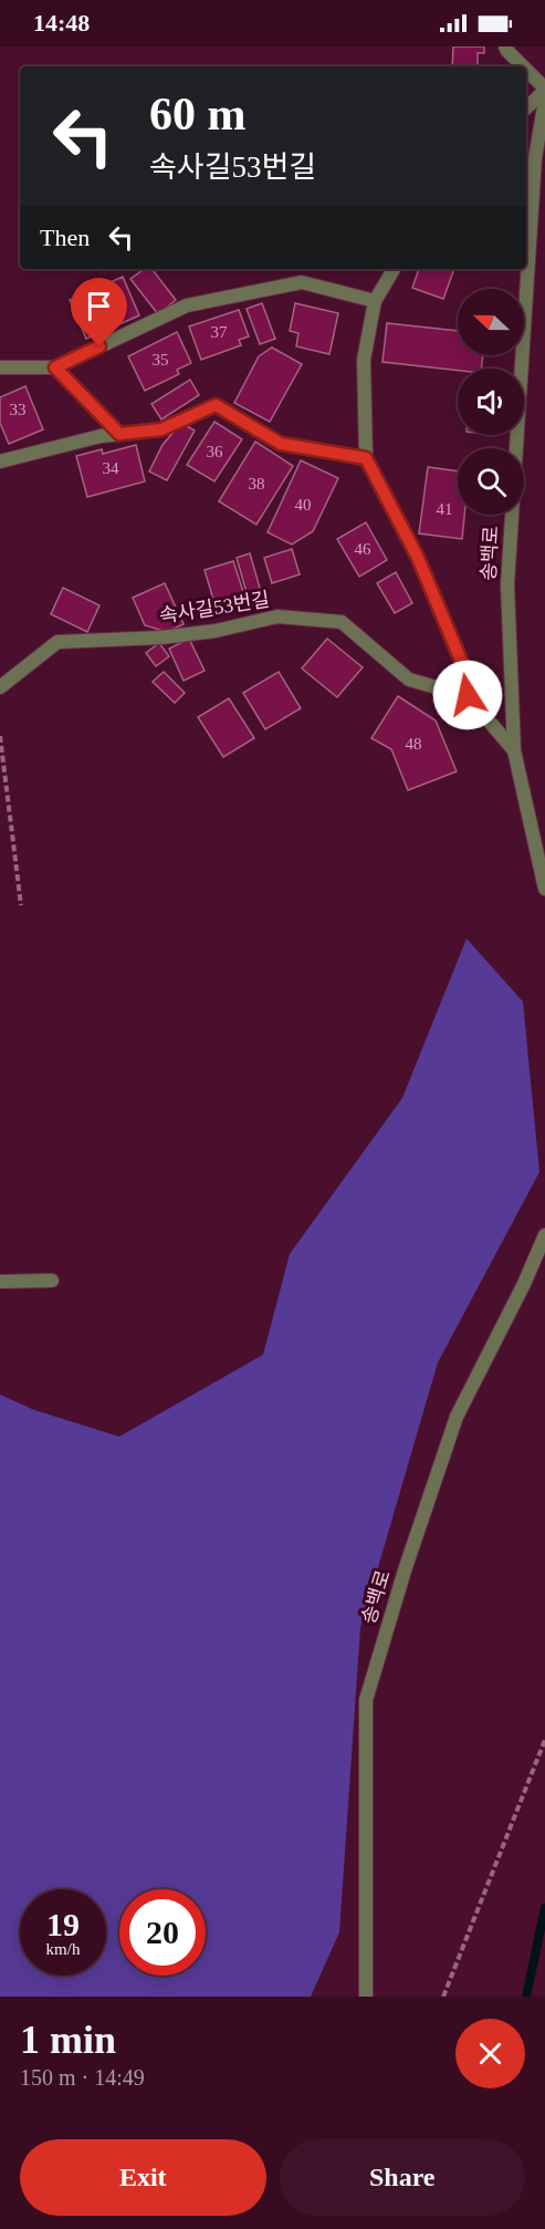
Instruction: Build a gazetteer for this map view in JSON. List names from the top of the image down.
{
  "streets": {
    "street": ["송백로", "속사길53번길"]
  },
  "house_numbers": [
    "37",
    "35",
    "33",
    "36",
    "34",
    "38",
    "40",
    "41",
    "46",
    "48"
  ],
  "north": "left",
  "page": {
    "status": "14:48",
    "turn": ["60 m", "속사길53번길"],
    "then": "Then",
    "speed": "19 km/h",
    "limit": "20",
    "heading": ["1 min", "150 m · 14:49"],
    "buttons": ["Exit", "Share"]
  }
}
